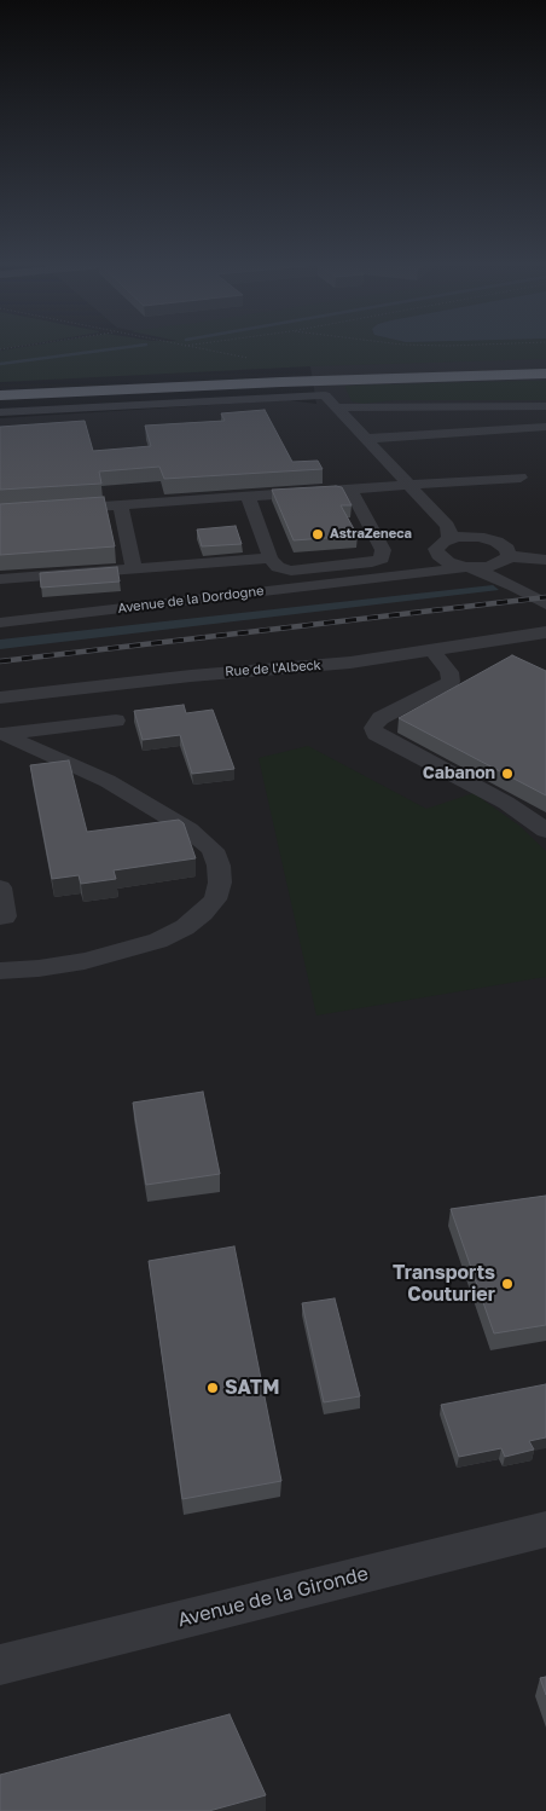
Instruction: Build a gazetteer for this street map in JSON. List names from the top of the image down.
{
  "streets": {
    "street": ["Avenue de la Dordogne", "Rue de l'Albeck", "Avenue de la Gironde"]
  },
  "places": [
    "AstraZeneca",
    "Cabanon",
    "Transports Couturier",
    "SATM"
  ]
}
